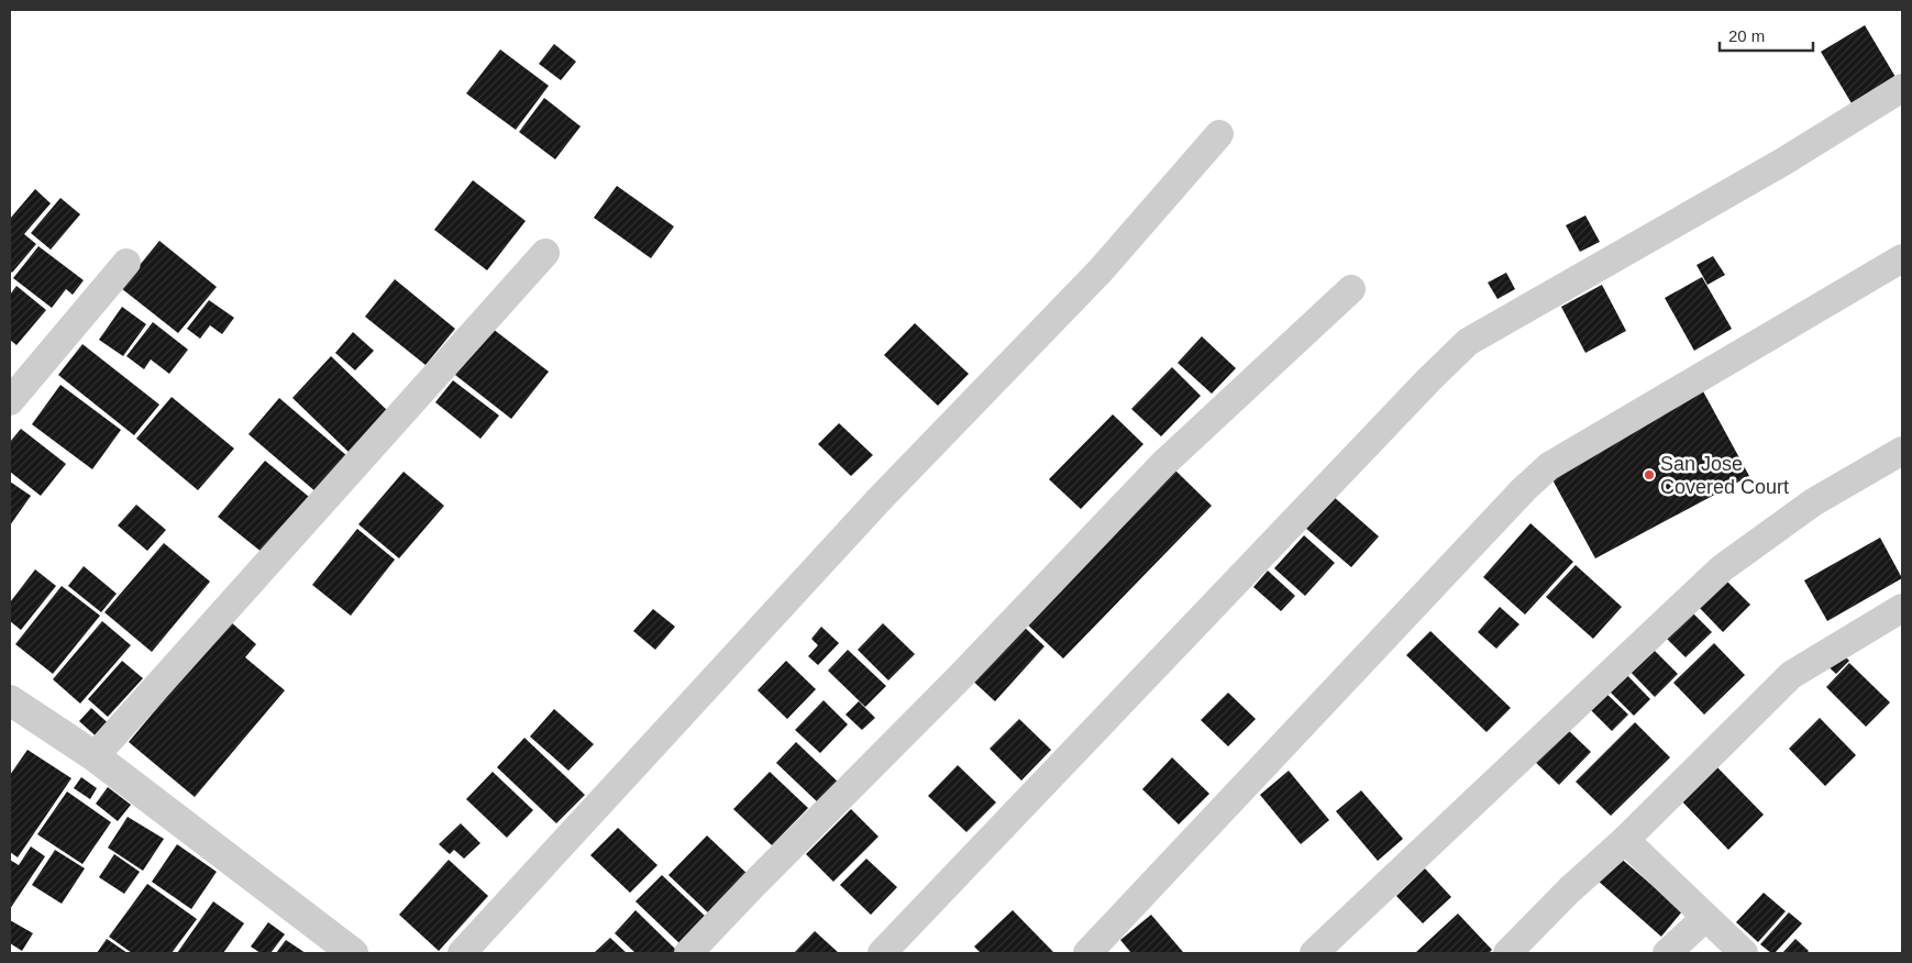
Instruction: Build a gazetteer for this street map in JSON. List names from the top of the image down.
{
  "places": ["San Jose Covered Court"],
  "scale_bar": "20 m"
}
